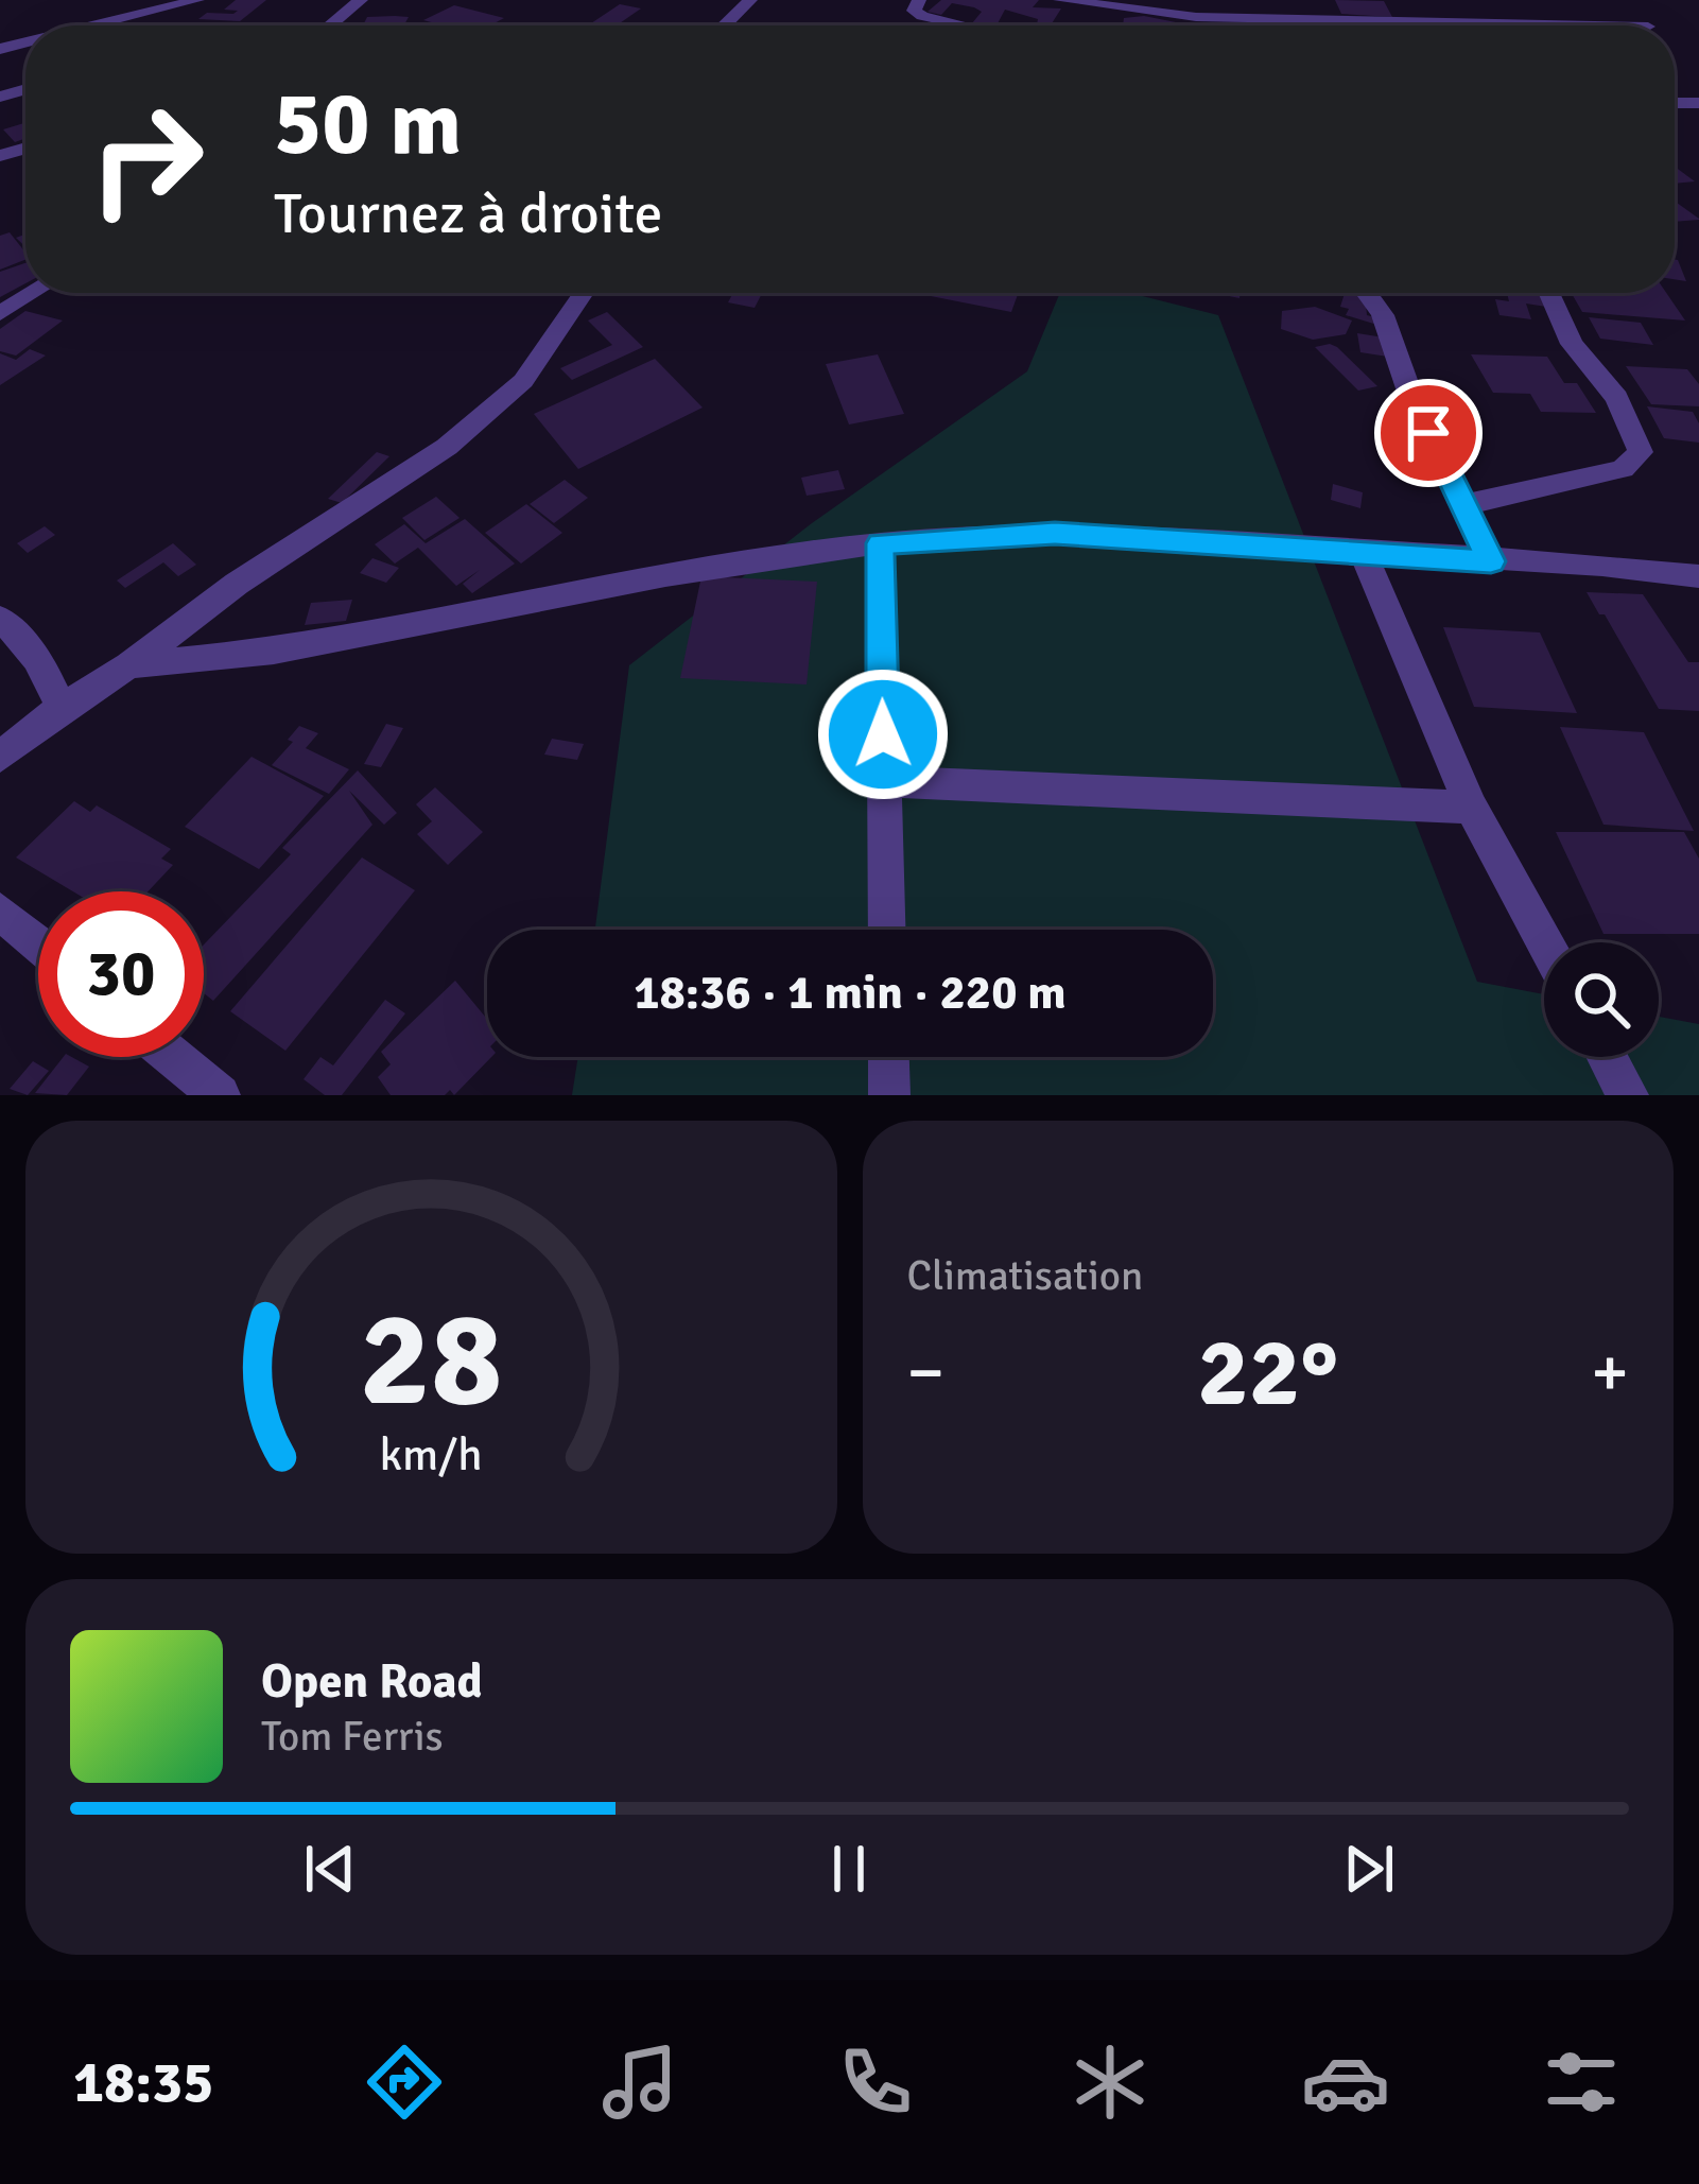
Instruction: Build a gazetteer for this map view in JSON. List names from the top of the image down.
{
  "page": {
    "turn": ["50 m", "Tournez à droite"],
    "limit": "30",
    "trip": "18:36 · 1 min · 220 m",
    "tile": "Climatisation",
    "heat": ["−", "22°", "+"],
    "song": ["Open Road", "Tom Ferris"],
    "tabs": "18:35",
    "gauge": ["28", "km/h"]
  }
}
